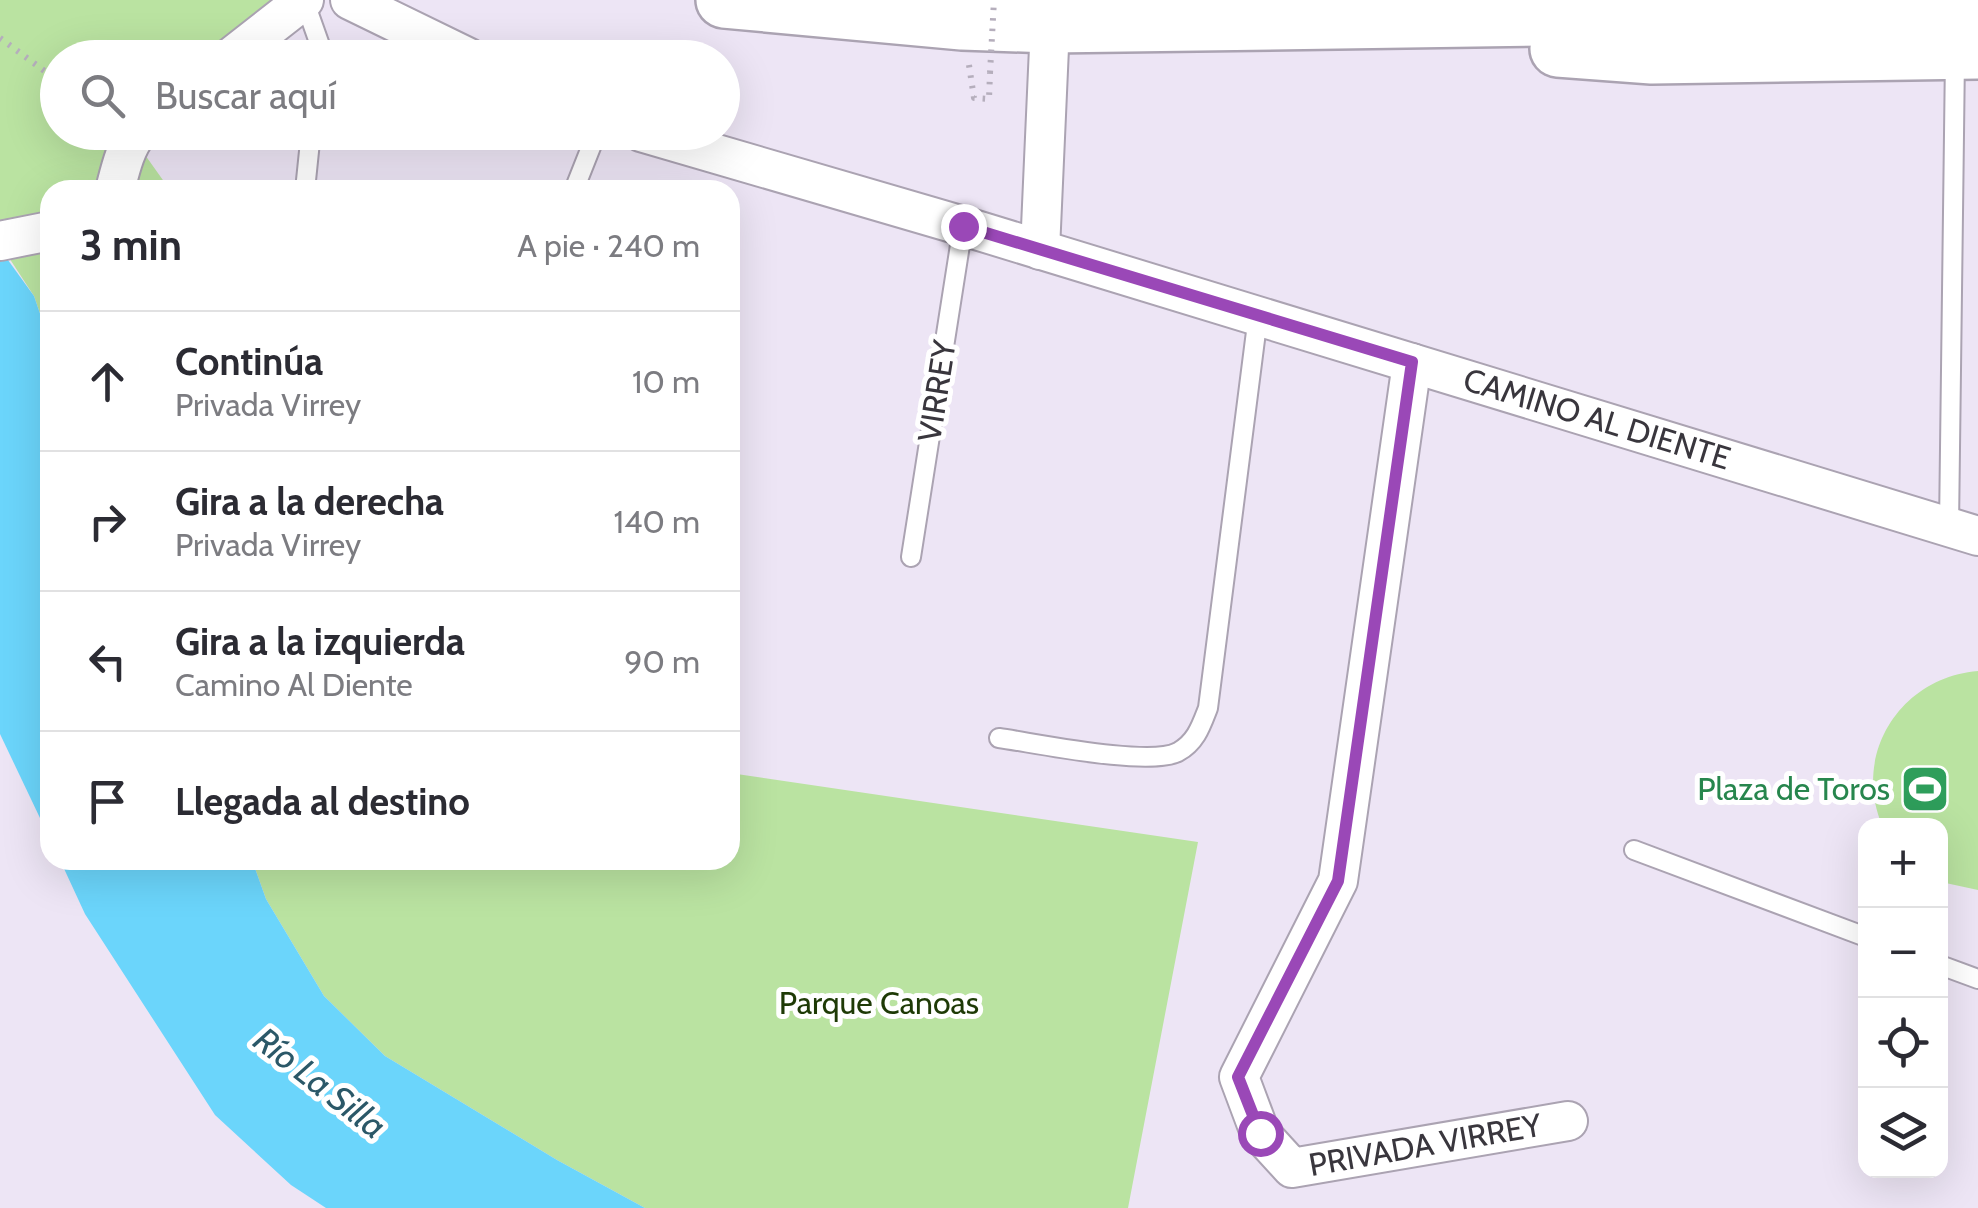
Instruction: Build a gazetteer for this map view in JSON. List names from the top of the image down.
{
  "streets": {
    "street": ["CAMINO AL DIENTE", "PRIVADA VIRREY"],
    "lane": ["VIRREY"]
  },
  "crossings": [
    ["VIRREY", "CAMINO AL DIENTE"],
    ["CAMINO AL DIENTE", "PRIVADA VIRREY"]
  ],
  "water": ["Río La Silla"],
  "parks": ["Parque Canoas"],
  "places": {
    "sports": ["Plaza de Toros"]
  },
  "page": {
    "search": "Buscar aquí",
    "heading": ["3 min", "A pie · 240 m"],
    "list": [
      ["Continúa", "Privada Virrey", "10 m"],
      ["Gira a la derecha", "Privada Virrey", "140 m"],
      ["Gira a la izquierda", "Camino Al Diente", "90 m"],
      "Llegada al destino"
    ],
    "map_buttons": ["+", "−"]
  }
}
